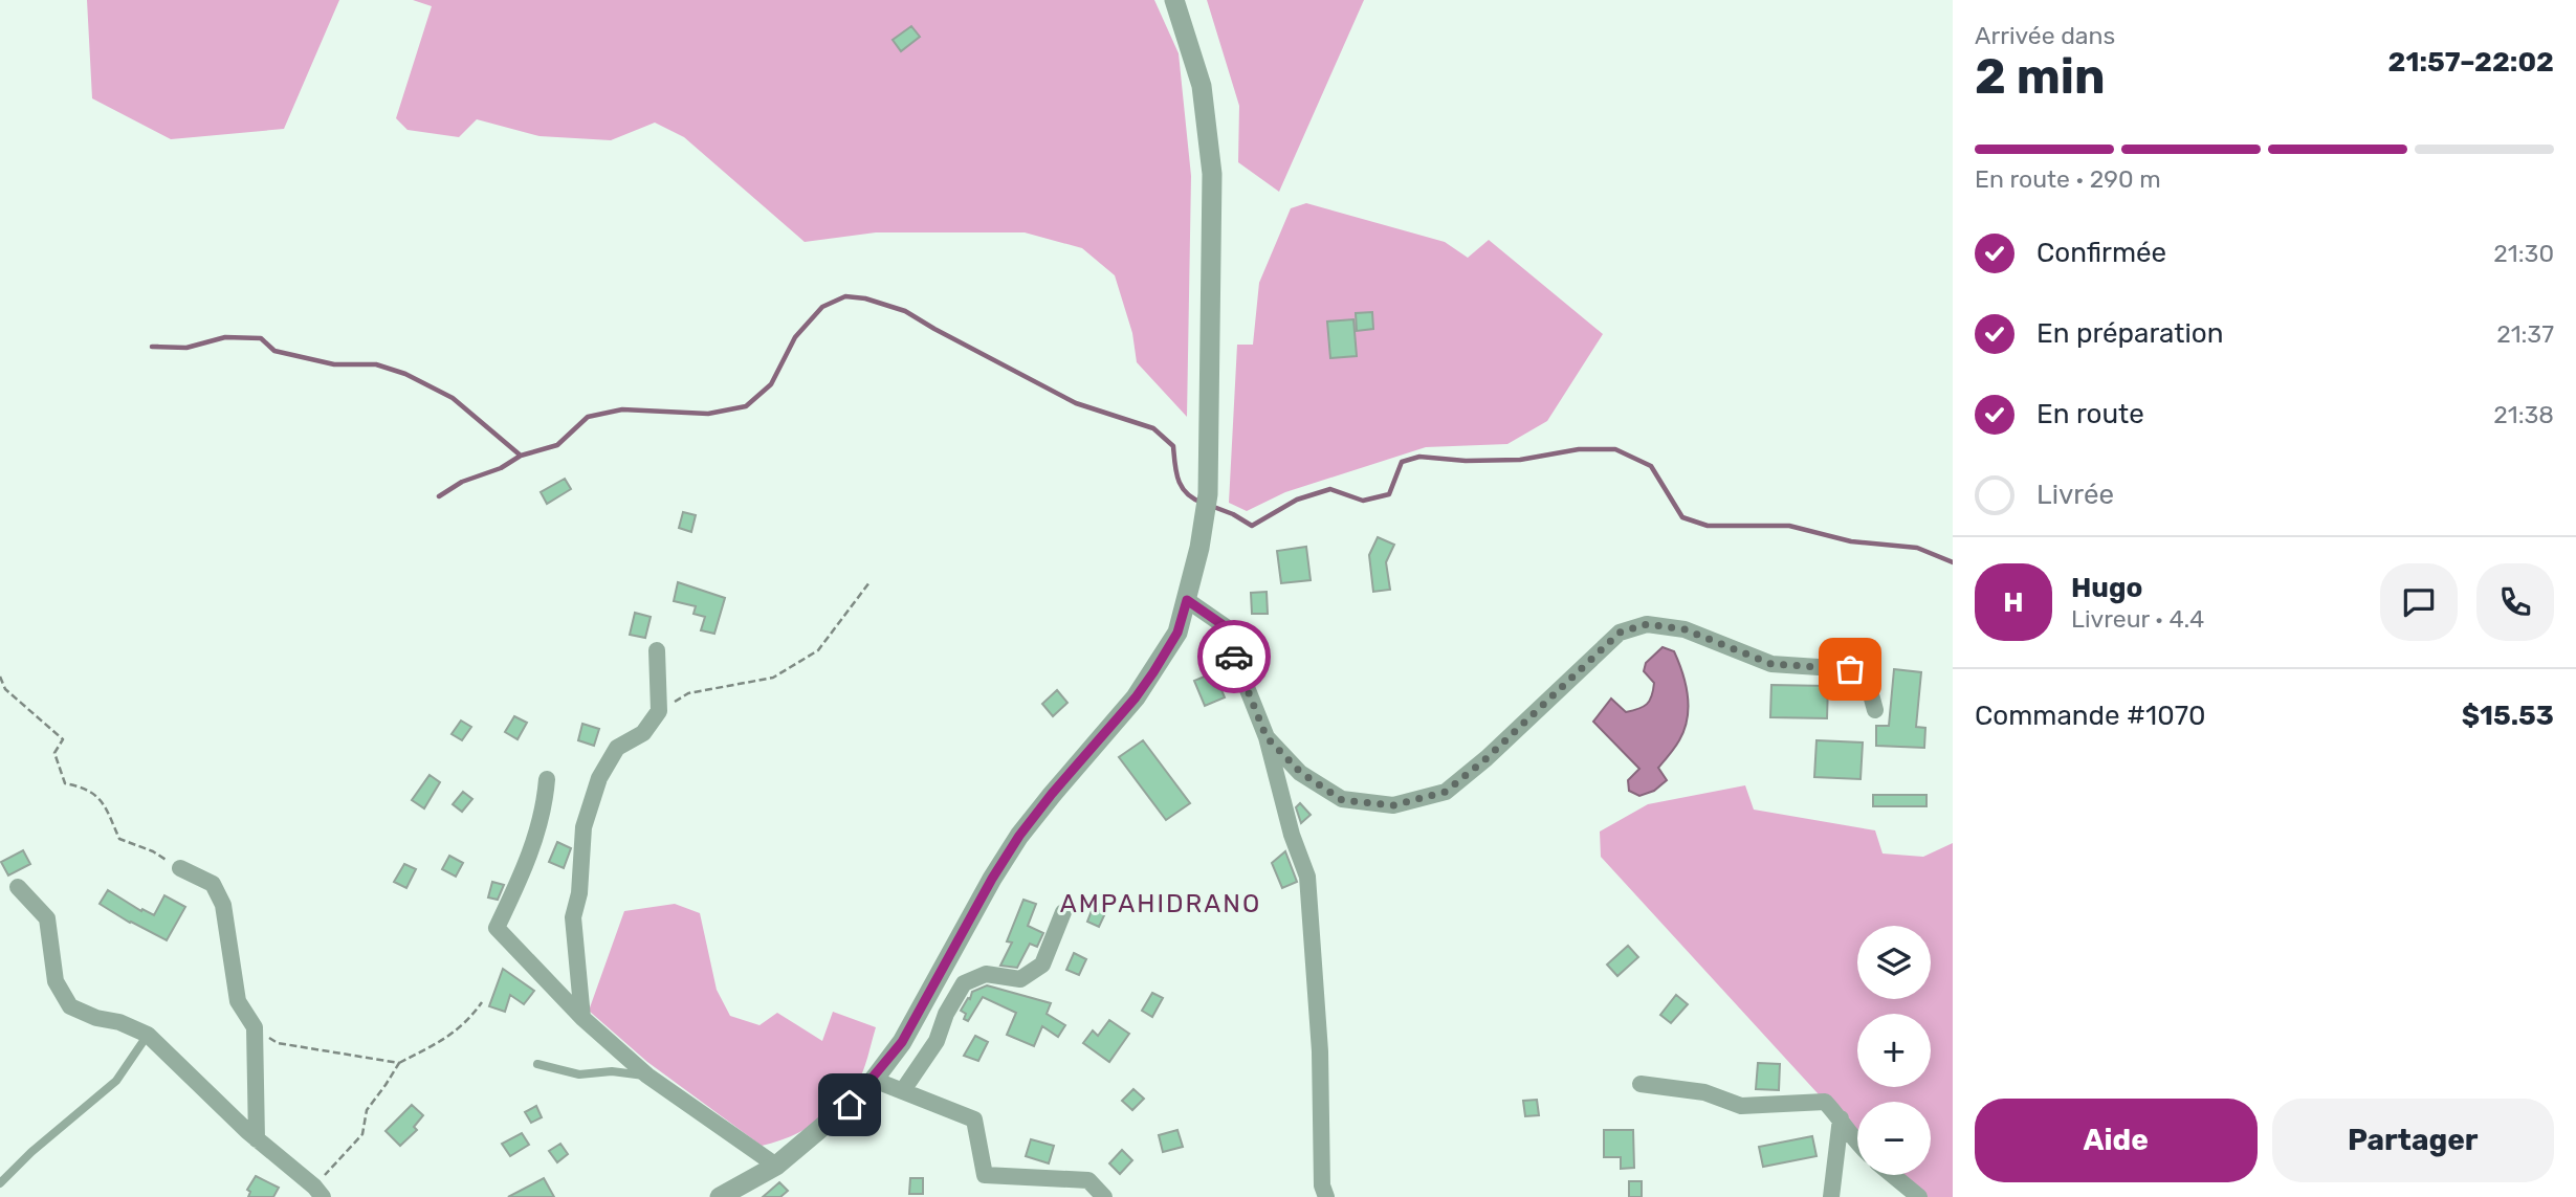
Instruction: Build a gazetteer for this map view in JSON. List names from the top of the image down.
{
  "districts": ["AMPAHIDRANO"],
  "page": {
    "heading": ["2 min", "Arrivée dans", "21:57–22:02"],
    "panel": [
      "Hugo",
      "Livreur · 4.4",
      "Commande #1070",
      "$15.53"
    ],
    "bar": "En route · 290 m",
    "list": [
      ["Confirmée", "21:30"],
      ["En préparation", "21:37"],
      ["En route", "21:38"],
      "Livrée"
    ],
    "round": "H",
    "map_buttons": ["+", "−"],
    "buttons": ["Aide", "Partager"]
  }
}
